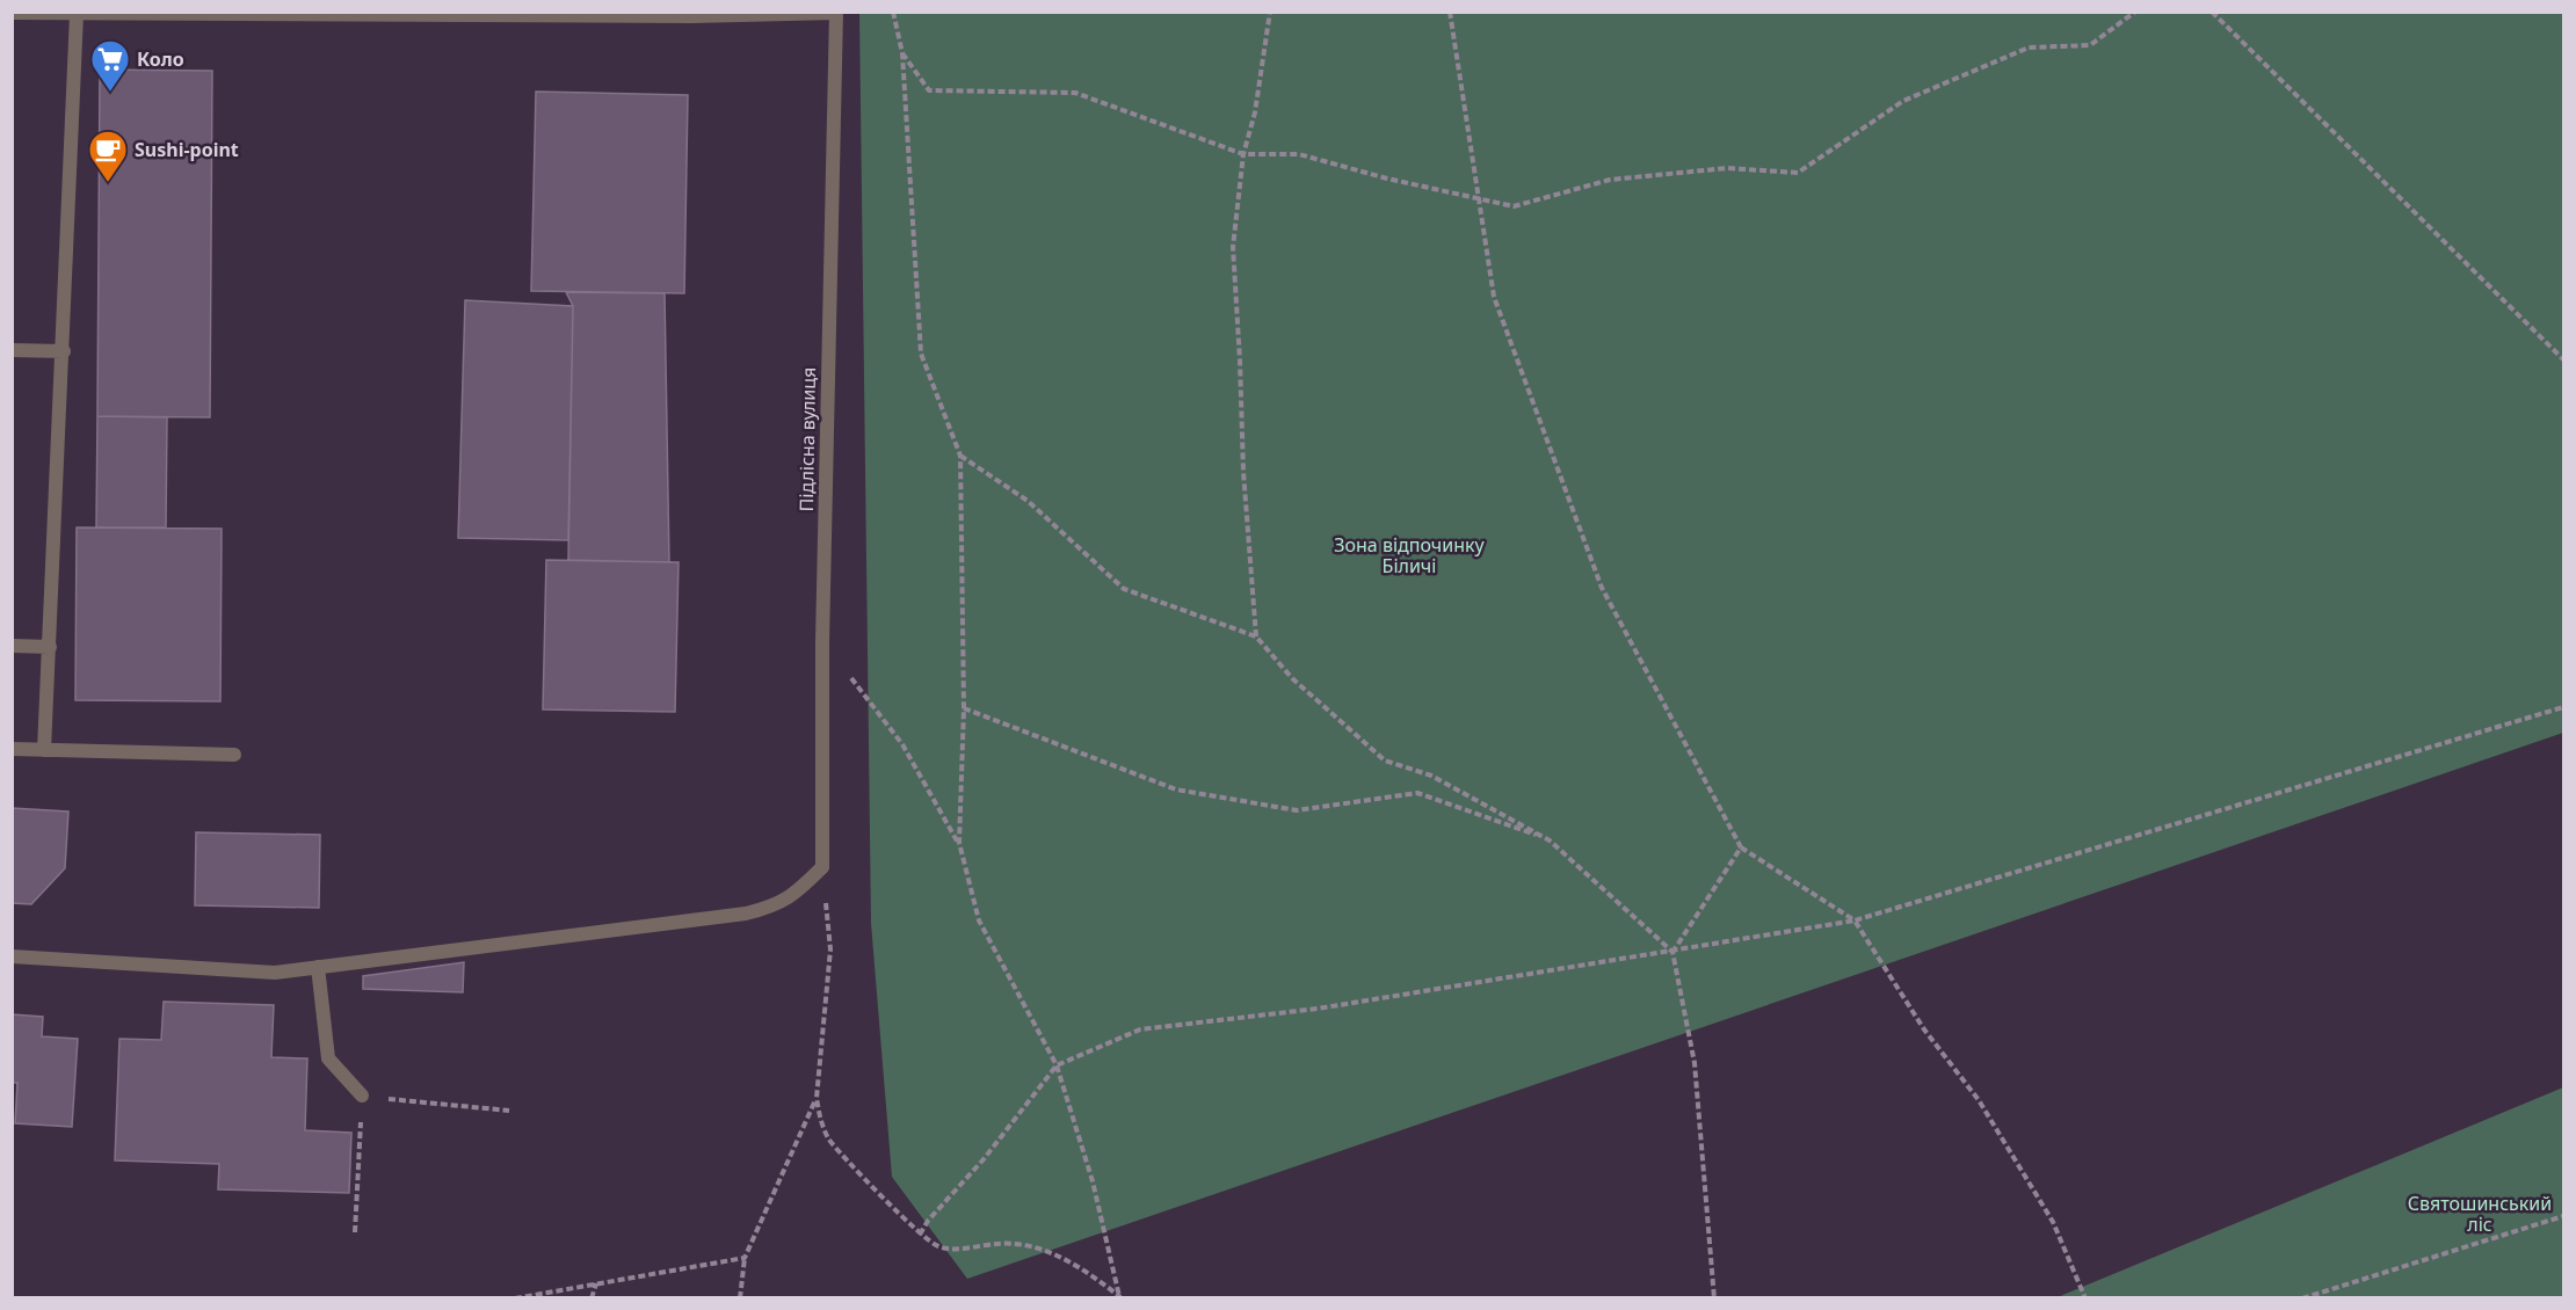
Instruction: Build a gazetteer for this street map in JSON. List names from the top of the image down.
{
  "streets": {
    "street": ["Підлісна вулиця"]
  },
  "parks": ["Зона відпочинку Біличі", "Святошинський ліс"],
  "places": {
    "supermarket": ["Коло"],
    "cafe": ["Sushi-point"]
  }
}
